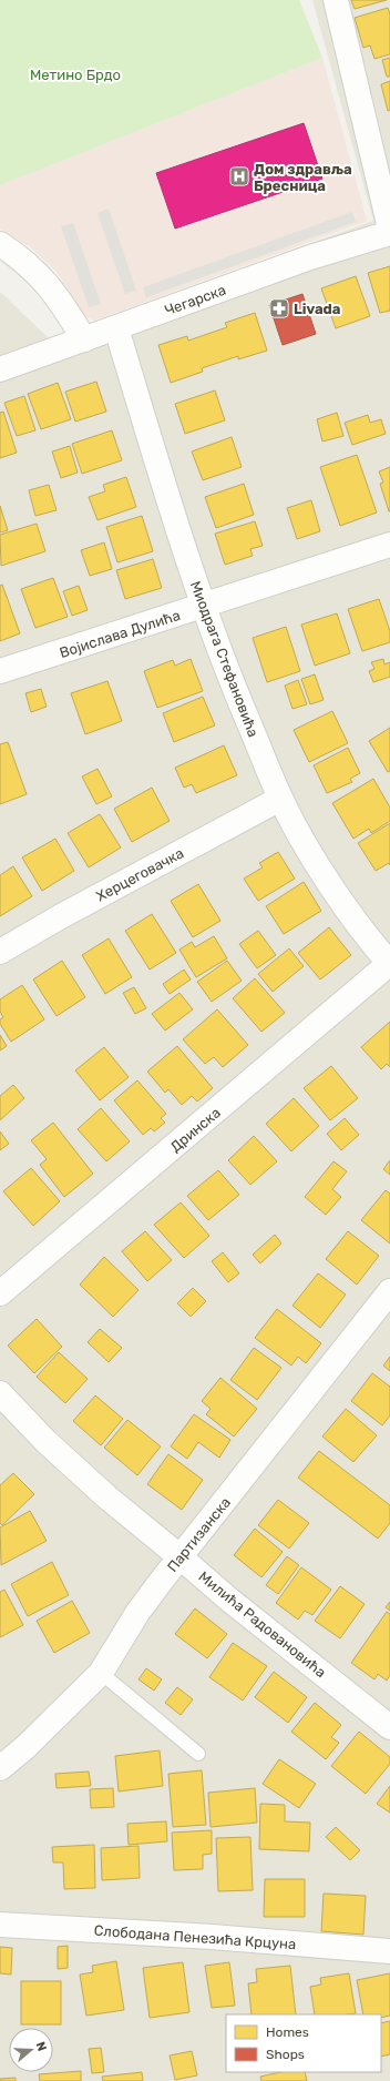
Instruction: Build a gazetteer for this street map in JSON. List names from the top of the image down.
{
  "streets": {
    "street": [
      "Чегарска",
      "Војислава Дулића",
      "Миодрага Стефановића",
      "Херцеговачка",
      "Дринска",
      "Партизанска",
      "Милића Радовановића",
      "Слободана Пенезића Крцуна"
    ]
  },
  "crossings": [
    ["Чегарска", "Миодрага Стефановића"],
    ["Војислава Дулића", "Миодрага Стефановића"],
    ["Миодрага Стефановића", "Херцеговачка"],
    ["Миодрага Стефановића", "Дринска"],
    ["Партизанска", "Милића Радовановића"]
  ],
  "parks": ["Метино Брдо"],
  "places": {
    "hospital": ["Дом здравља Бресница"],
    "pharmacy": ["Livada"]
  },
  "legend": ["Homes", "Shops"],
  "north": "right"
}
